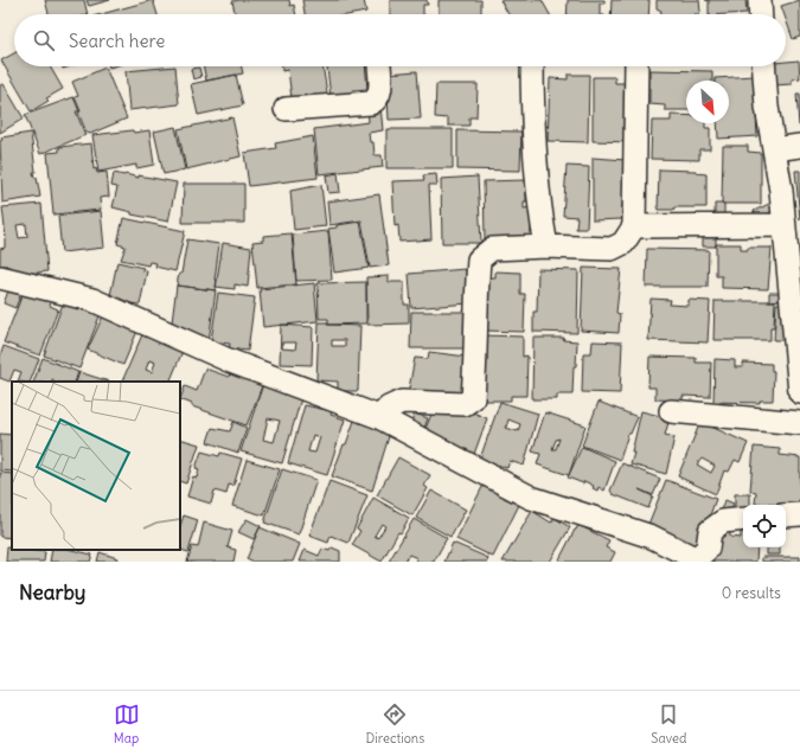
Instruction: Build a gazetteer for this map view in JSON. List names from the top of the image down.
{
  "north": "bottom right",
  "page": {
    "search": "Search here",
    "heading": ["Nearby", "0 results"],
    "nav": ["Map", "Directions", "Saved"]
  }
}
